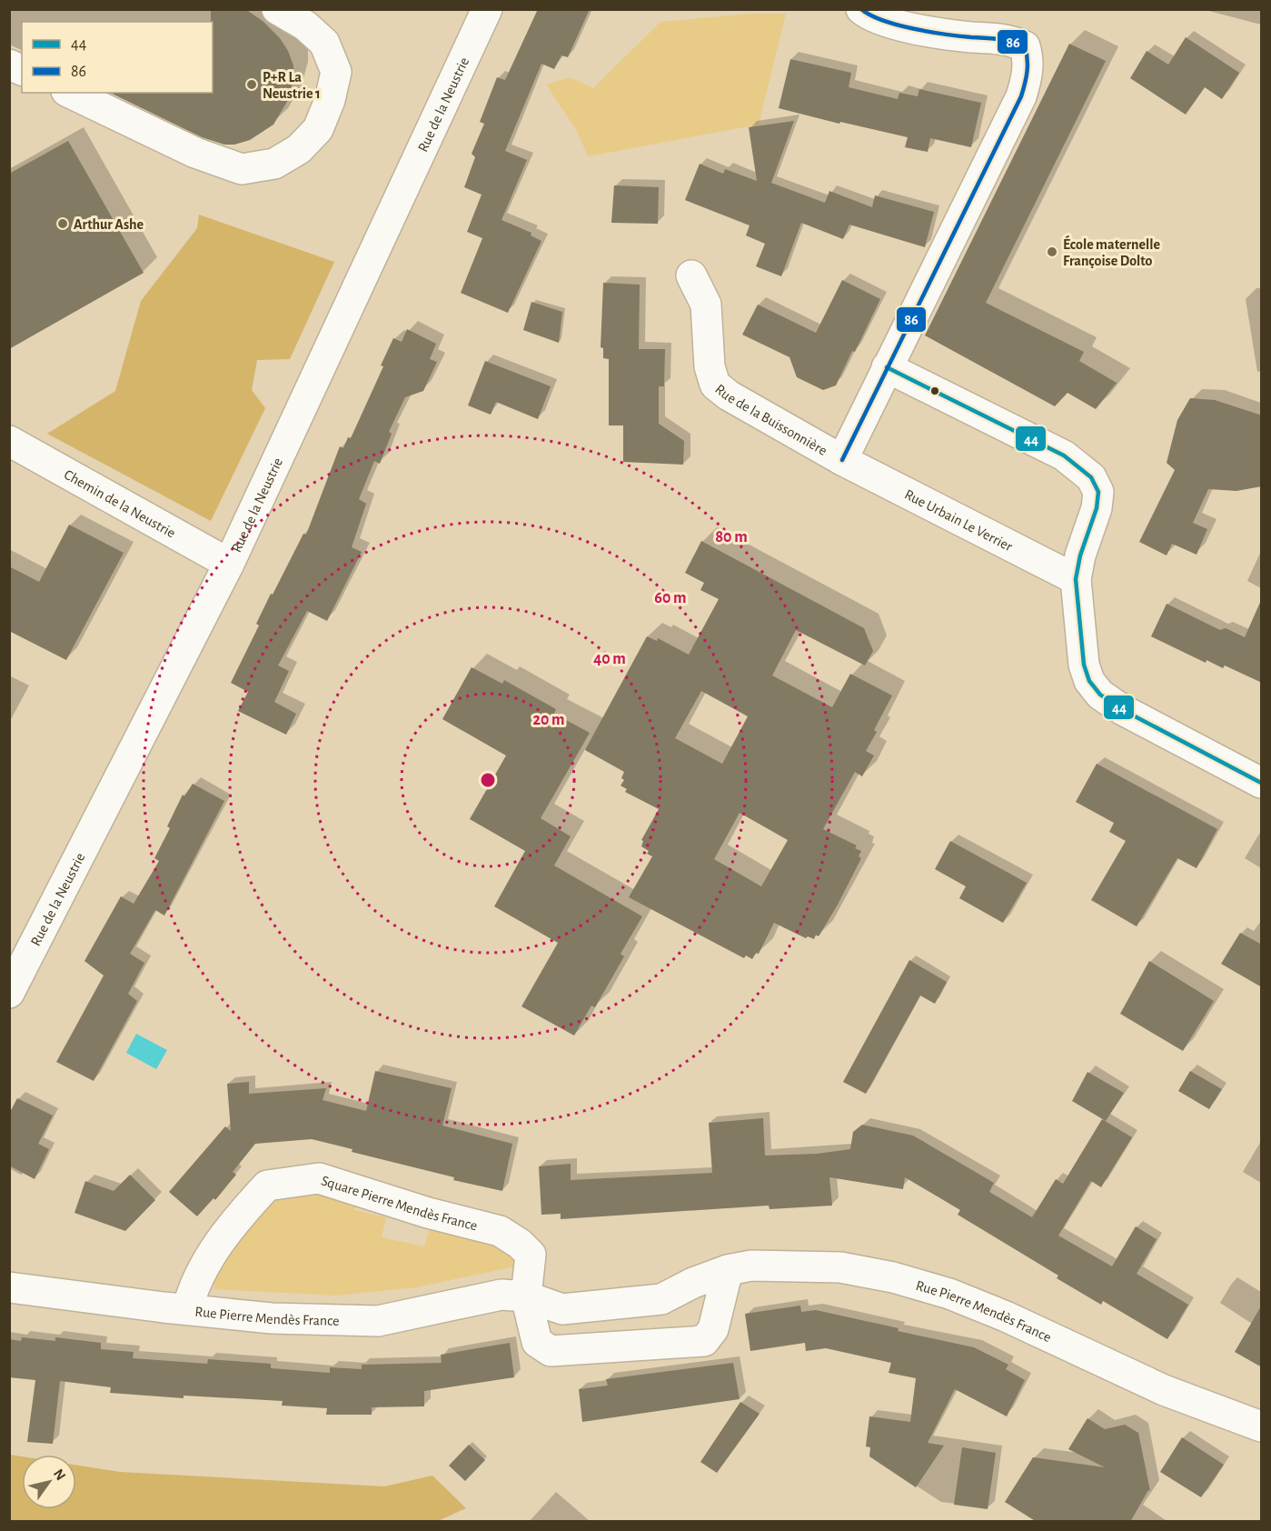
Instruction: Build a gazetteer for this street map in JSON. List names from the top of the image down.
{
  "streets": {
    "street": [
      "Rue de la Neustrie",
      "Rue de la Buissonnière",
      "Chemin de la Neustrie",
      "Rue Urbain Le Verrier",
      "Square Pierre Mendès France",
      "Rue Pierre Mendès France"
    ]
  },
  "crossings": [
    ["Rue de la Neustrie", "Chemin de la Neustrie"],
    ["Rue de la Buissonnière", "Rue Urbain Le Verrier"],
    ["Square Pierre Mendès France", "Rue Pierre Mendès France"]
  ],
  "places": ["P+R La Neustrie 1", "Arthur Ashe", "École maternelle Françoise Dolto"],
  "lines": ["transit line 86", "transit line 44"],
  "legend": ["44", "86"],
  "north": "top right",
  "rings": [
    "80 m",
    "60 m",
    "40 m",
    "20 m"
  ]
}
